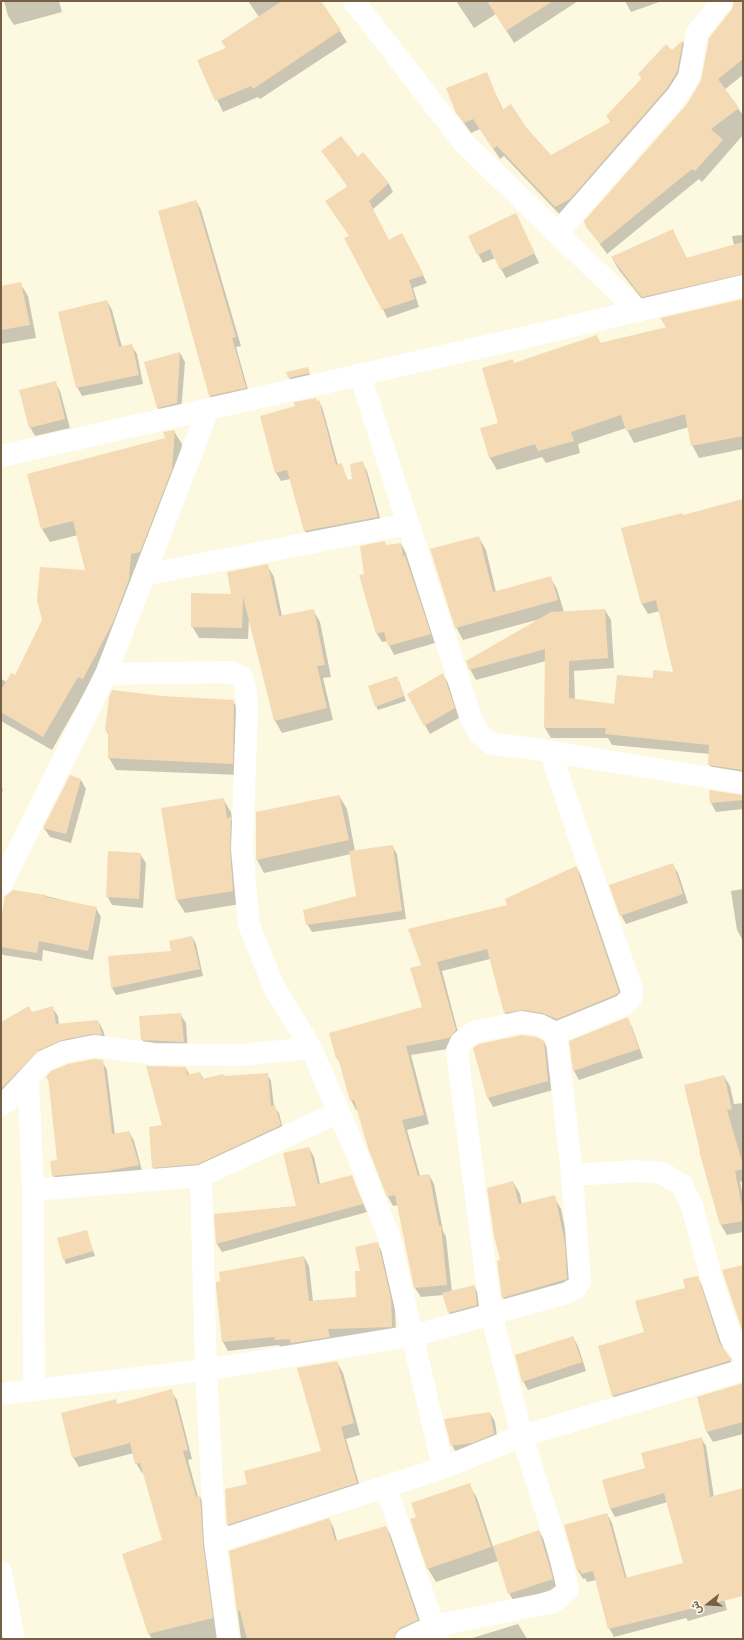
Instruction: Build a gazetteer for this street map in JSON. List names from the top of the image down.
{
  "north": "left"
}
